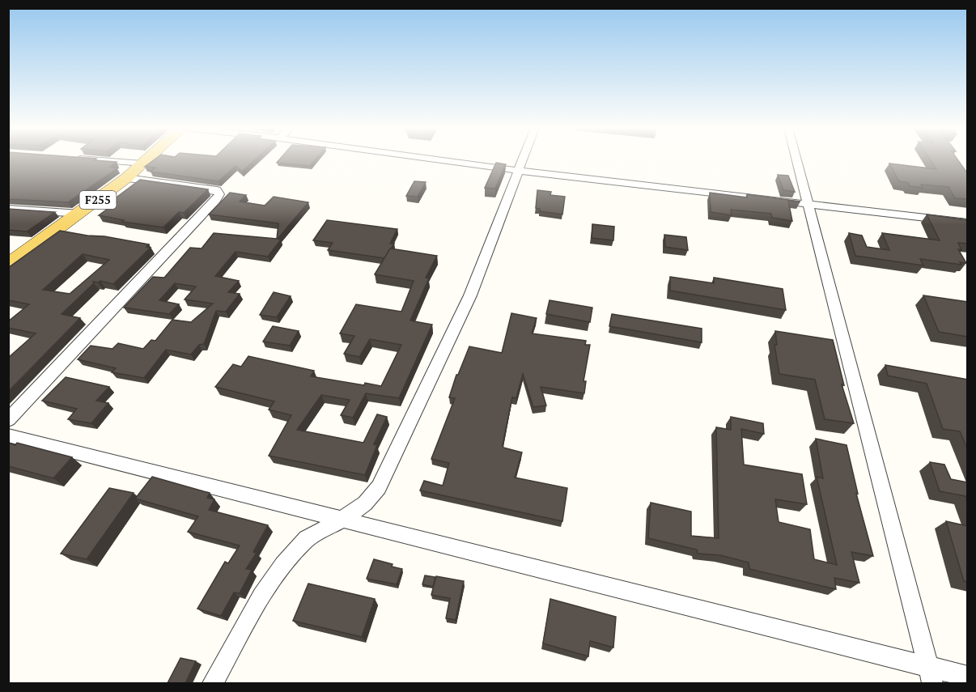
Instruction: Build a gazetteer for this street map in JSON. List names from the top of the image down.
{
  "streets": {
    "main road": ["F255"]
  }
}
